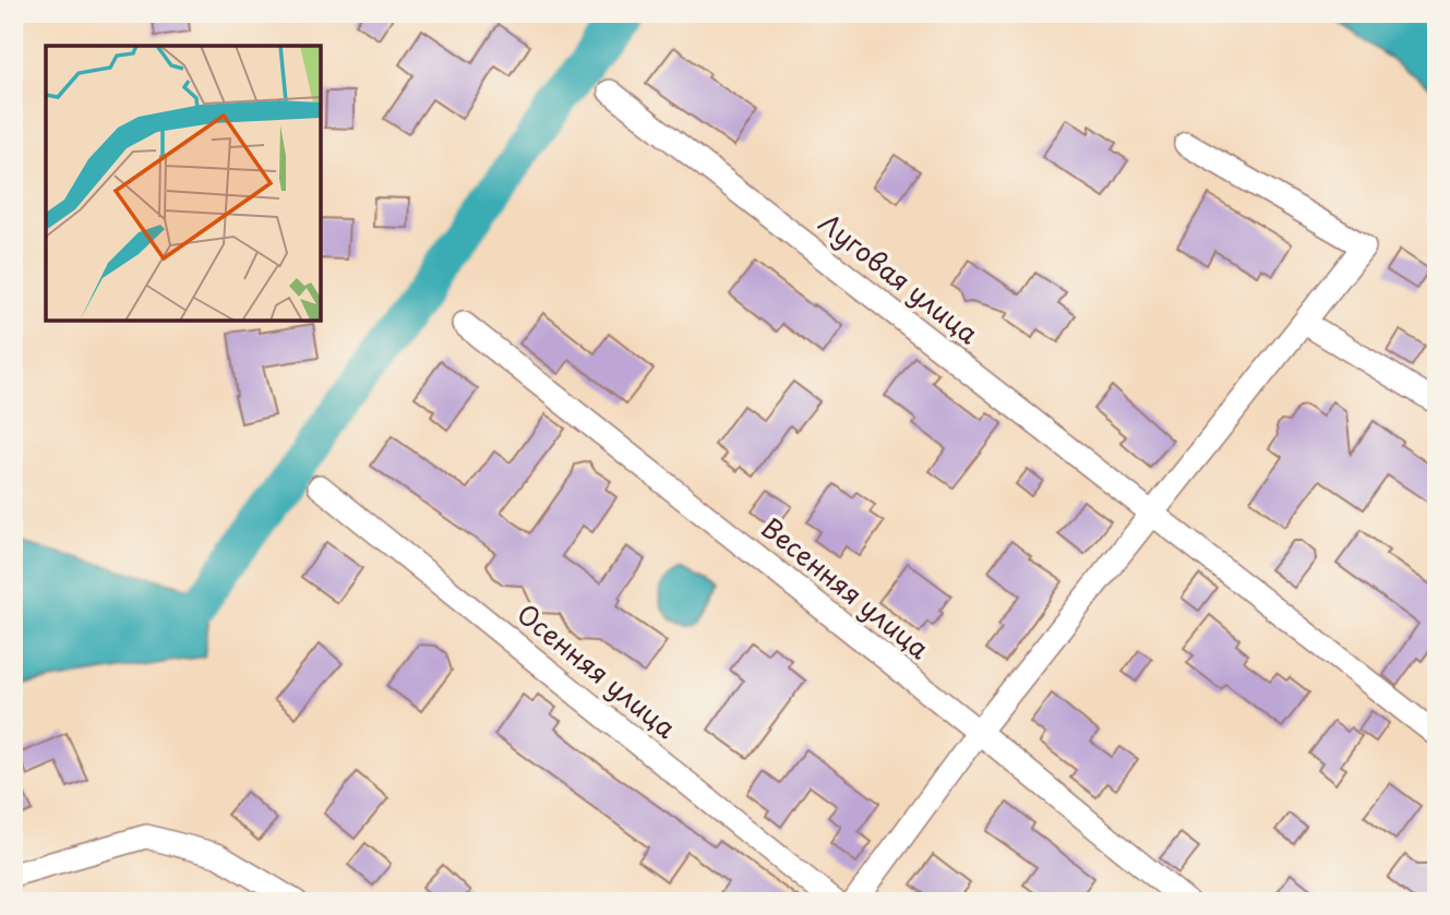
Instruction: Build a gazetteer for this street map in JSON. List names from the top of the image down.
{
  "streets": {
    "street": ["Луговая улица", "Весенняя улица", "Осенняя улица"]
  }
}
